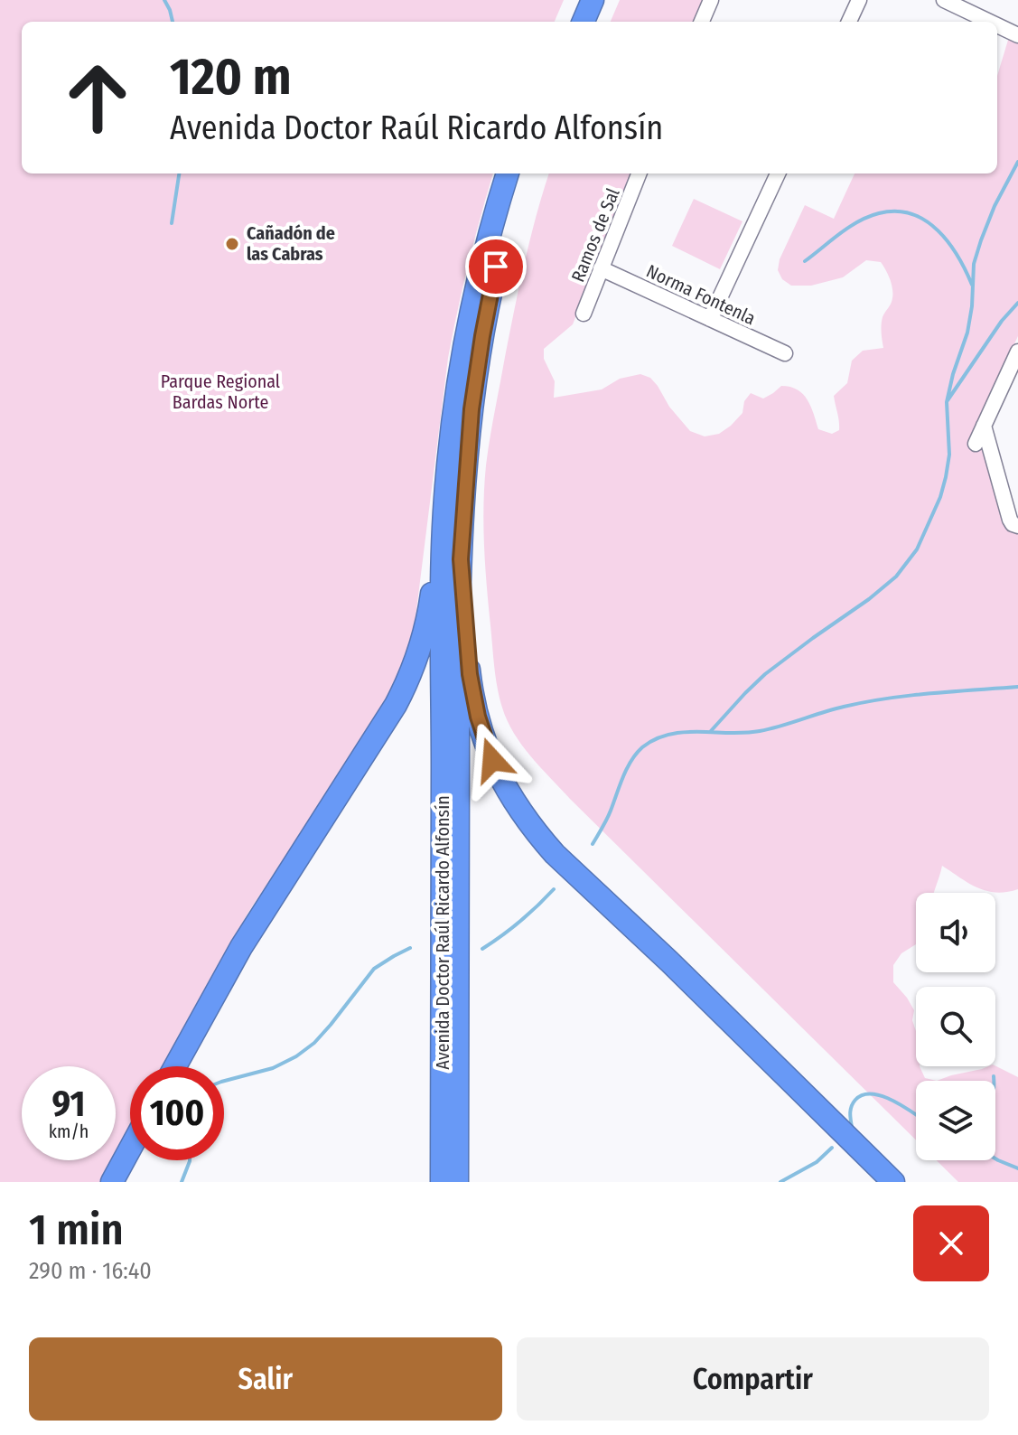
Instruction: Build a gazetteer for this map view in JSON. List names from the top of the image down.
{
  "streets": {
    "highway": ["Avenida Doctor Raúl Ricardo Alfonsín"],
    "street": ["Ramos de Sal", "Norma Fontenla"]
  },
  "crossings": [
    ["Ramos de Sal", "Norma Fontenla"]
  ],
  "parks": ["Parque Regional Bardas Norte"],
  "places": ["Cañadón de las Cabras"],
  "page": {
    "turn": ["120 m", "Avenida Doctor Raúl Ricardo Alfonsín"],
    "speed": "91 km/h",
    "limit": "100",
    "heading": ["1 min", "290 m · 16:40"],
    "buttons": ["Salir", "Compartir"]
  }
}
